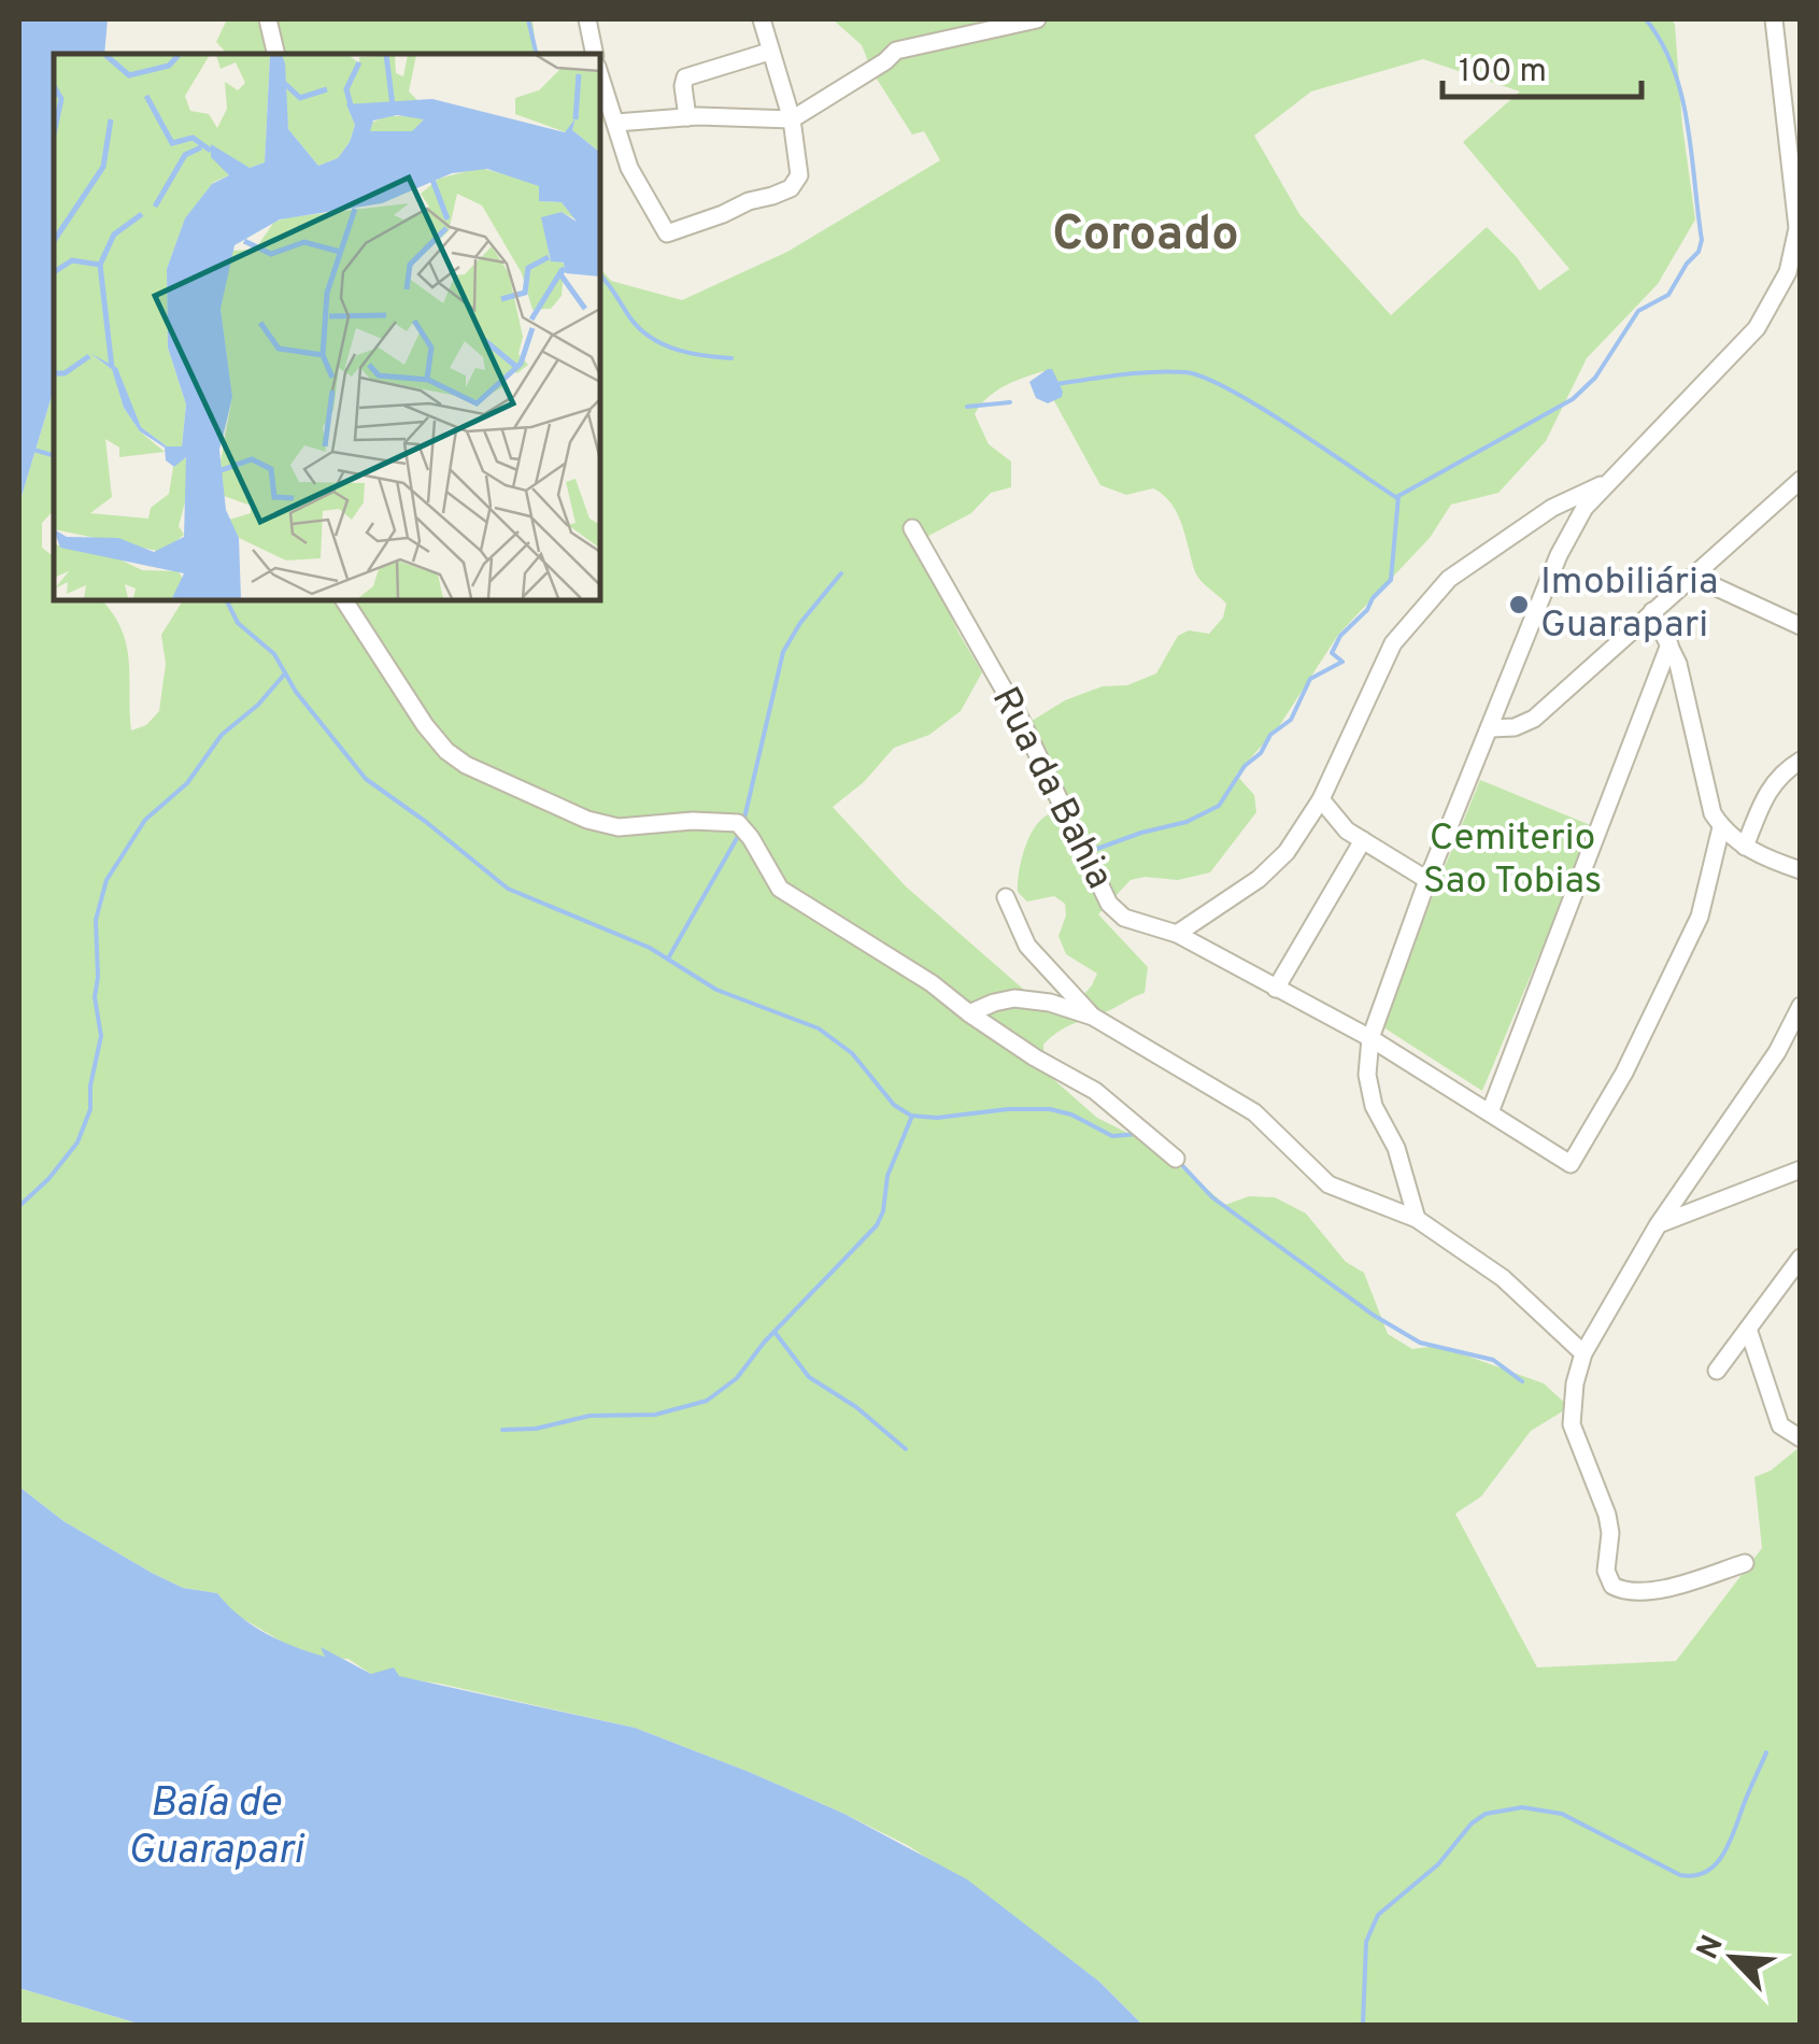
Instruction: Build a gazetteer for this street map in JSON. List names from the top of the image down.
{
  "streets": {
    "street": ["Rua da Bahia"]
  },
  "districts": ["Coroado"],
  "water": ["Baía de Guarapari"],
  "parks": ["Cemiterio Sao Tobias"],
  "places": ["Imobiliária Guarapari"],
  "scale_bar": "100 m",
  "north": "top left"
}
